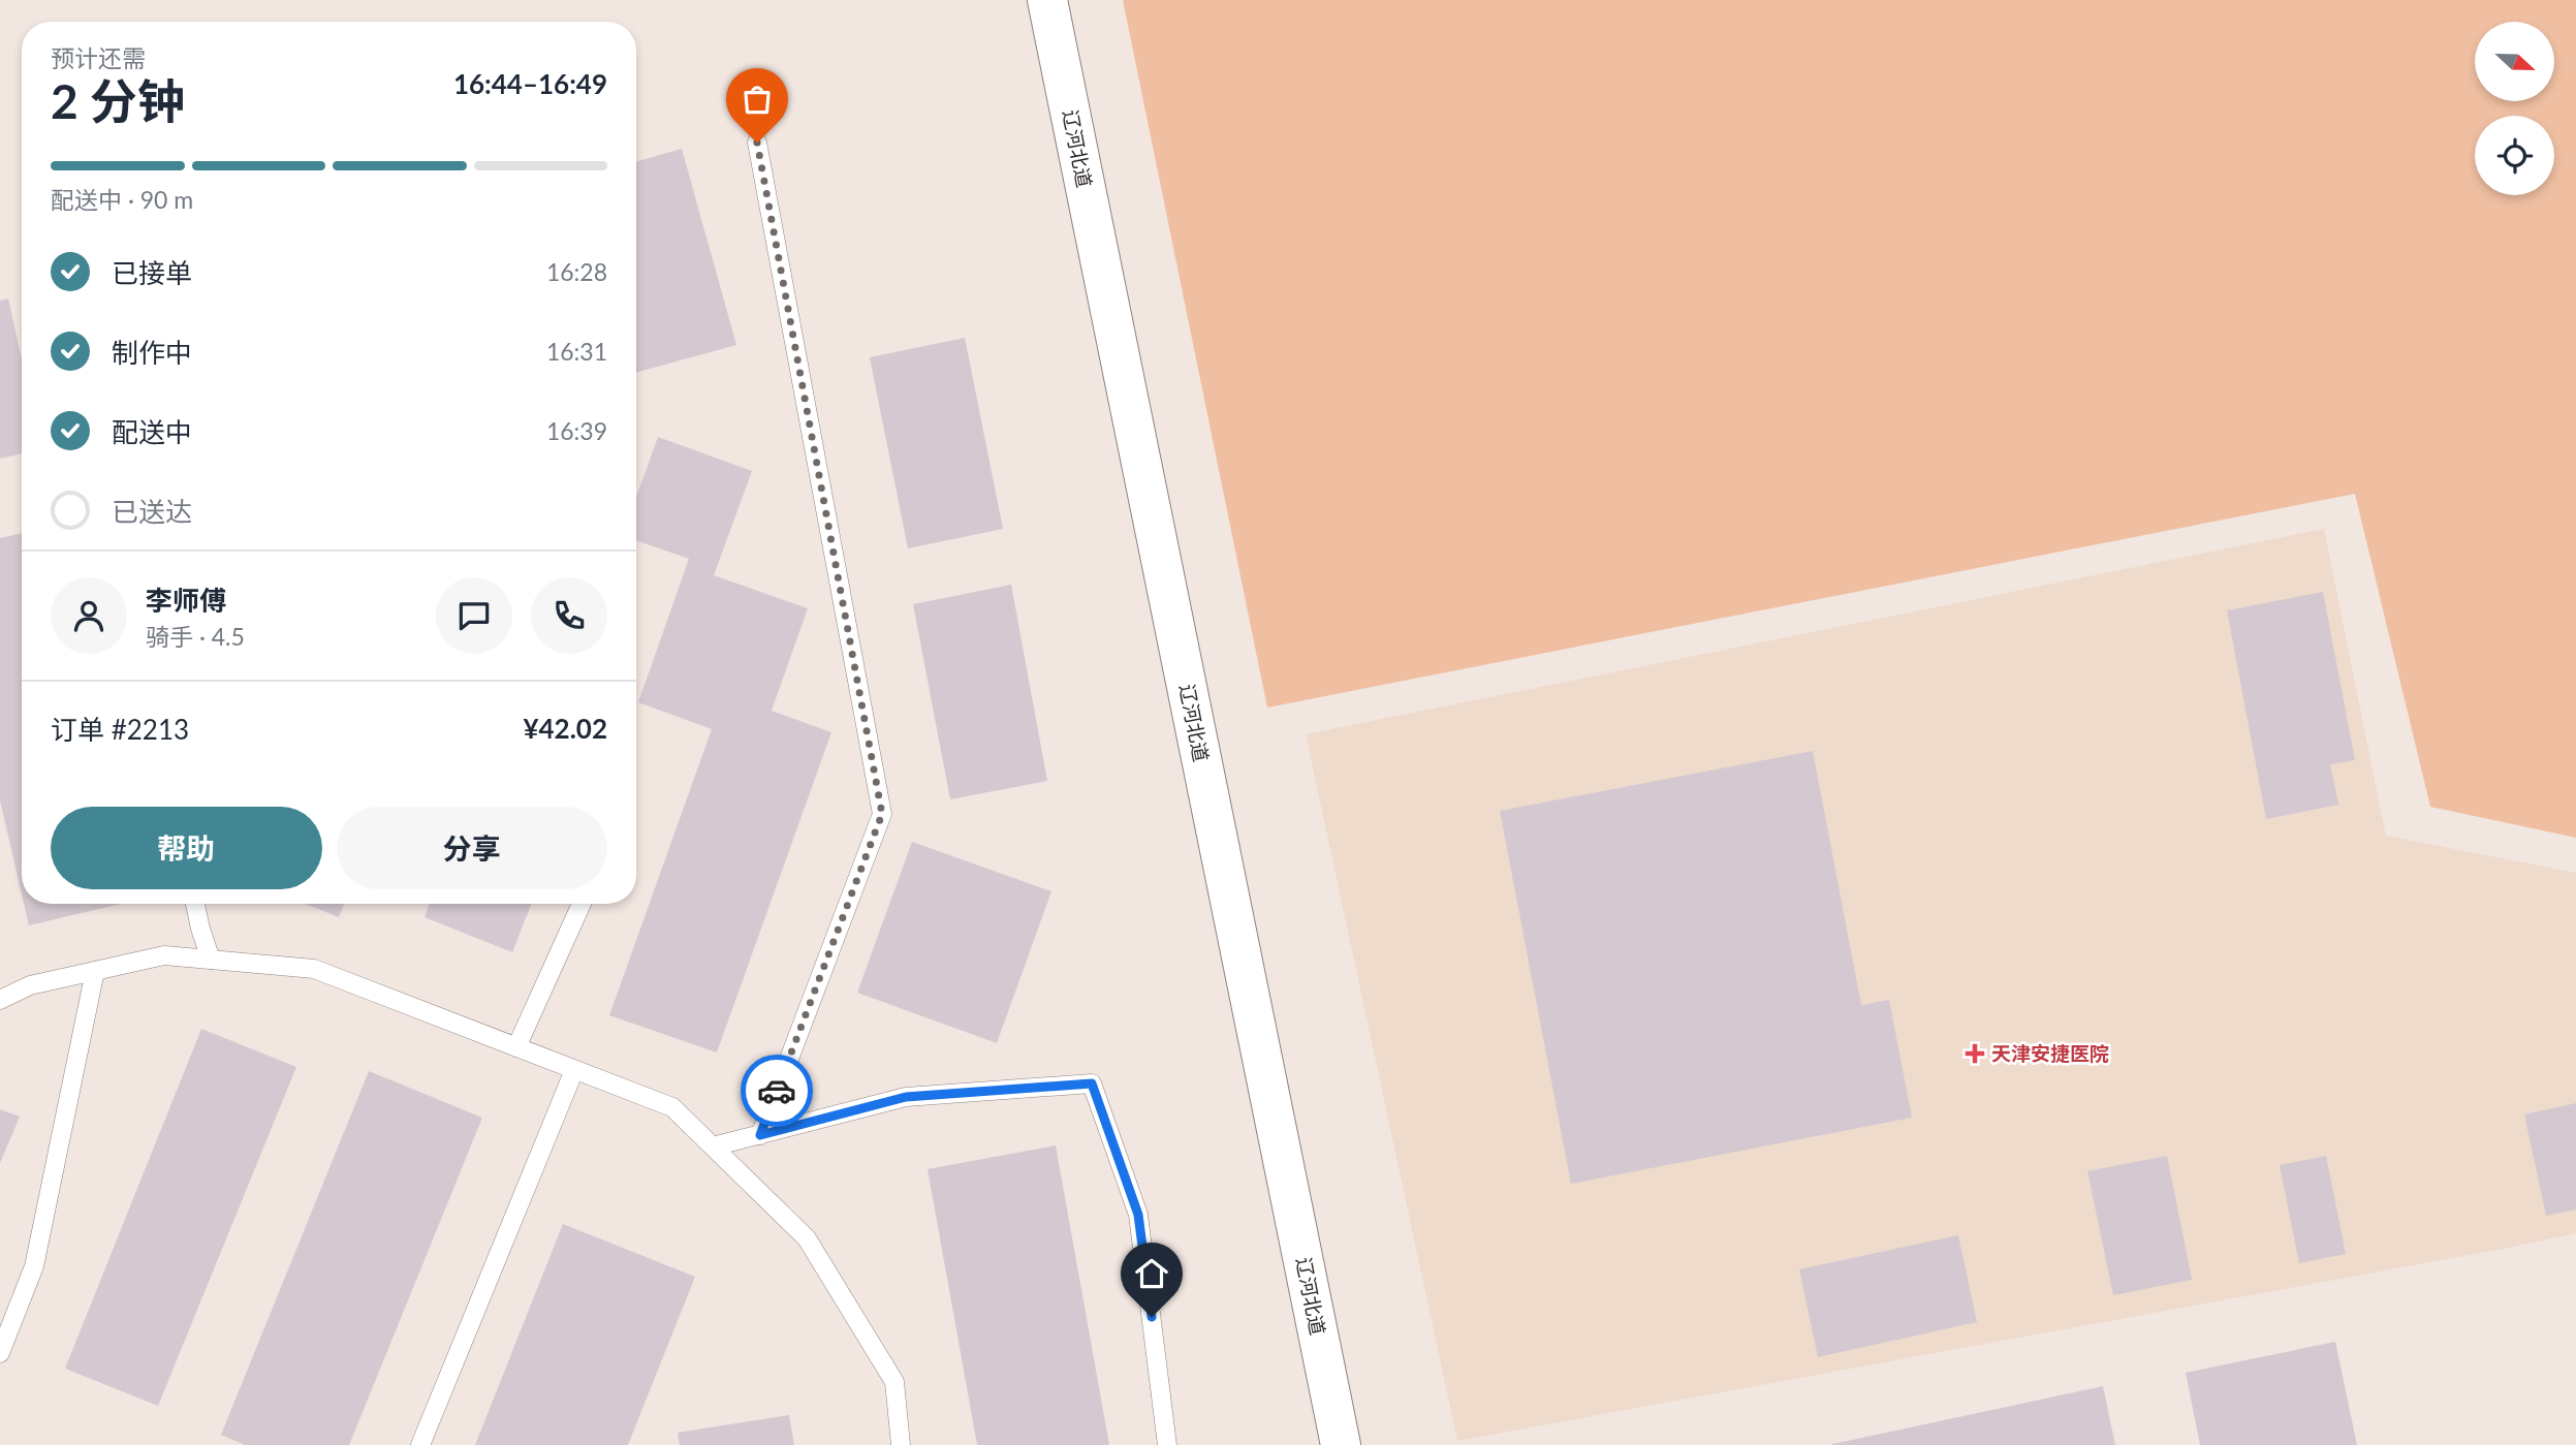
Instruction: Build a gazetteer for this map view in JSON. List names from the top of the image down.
{
  "streets": {
    "street": ["辽河北道"]
  },
  "places": {
    "health": ["天津安捷医院"]
  },
  "north": "right",
  "page": {
    "heading": ["2 分钟", "预计还需", "16:44–16:49"],
    "panel": [
      "李师傅",
      "骑手 · 4.5",
      "订单 #2213",
      "¥42.02"
    ],
    "bar": "配送中 · 90 m",
    "list": [
      ["已接单", "16:28"],
      ["制作中", "16:31"],
      ["配送中", "16:39"],
      "已送达"
    ],
    "buttons": ["帮助", "分享"]
  }
}
